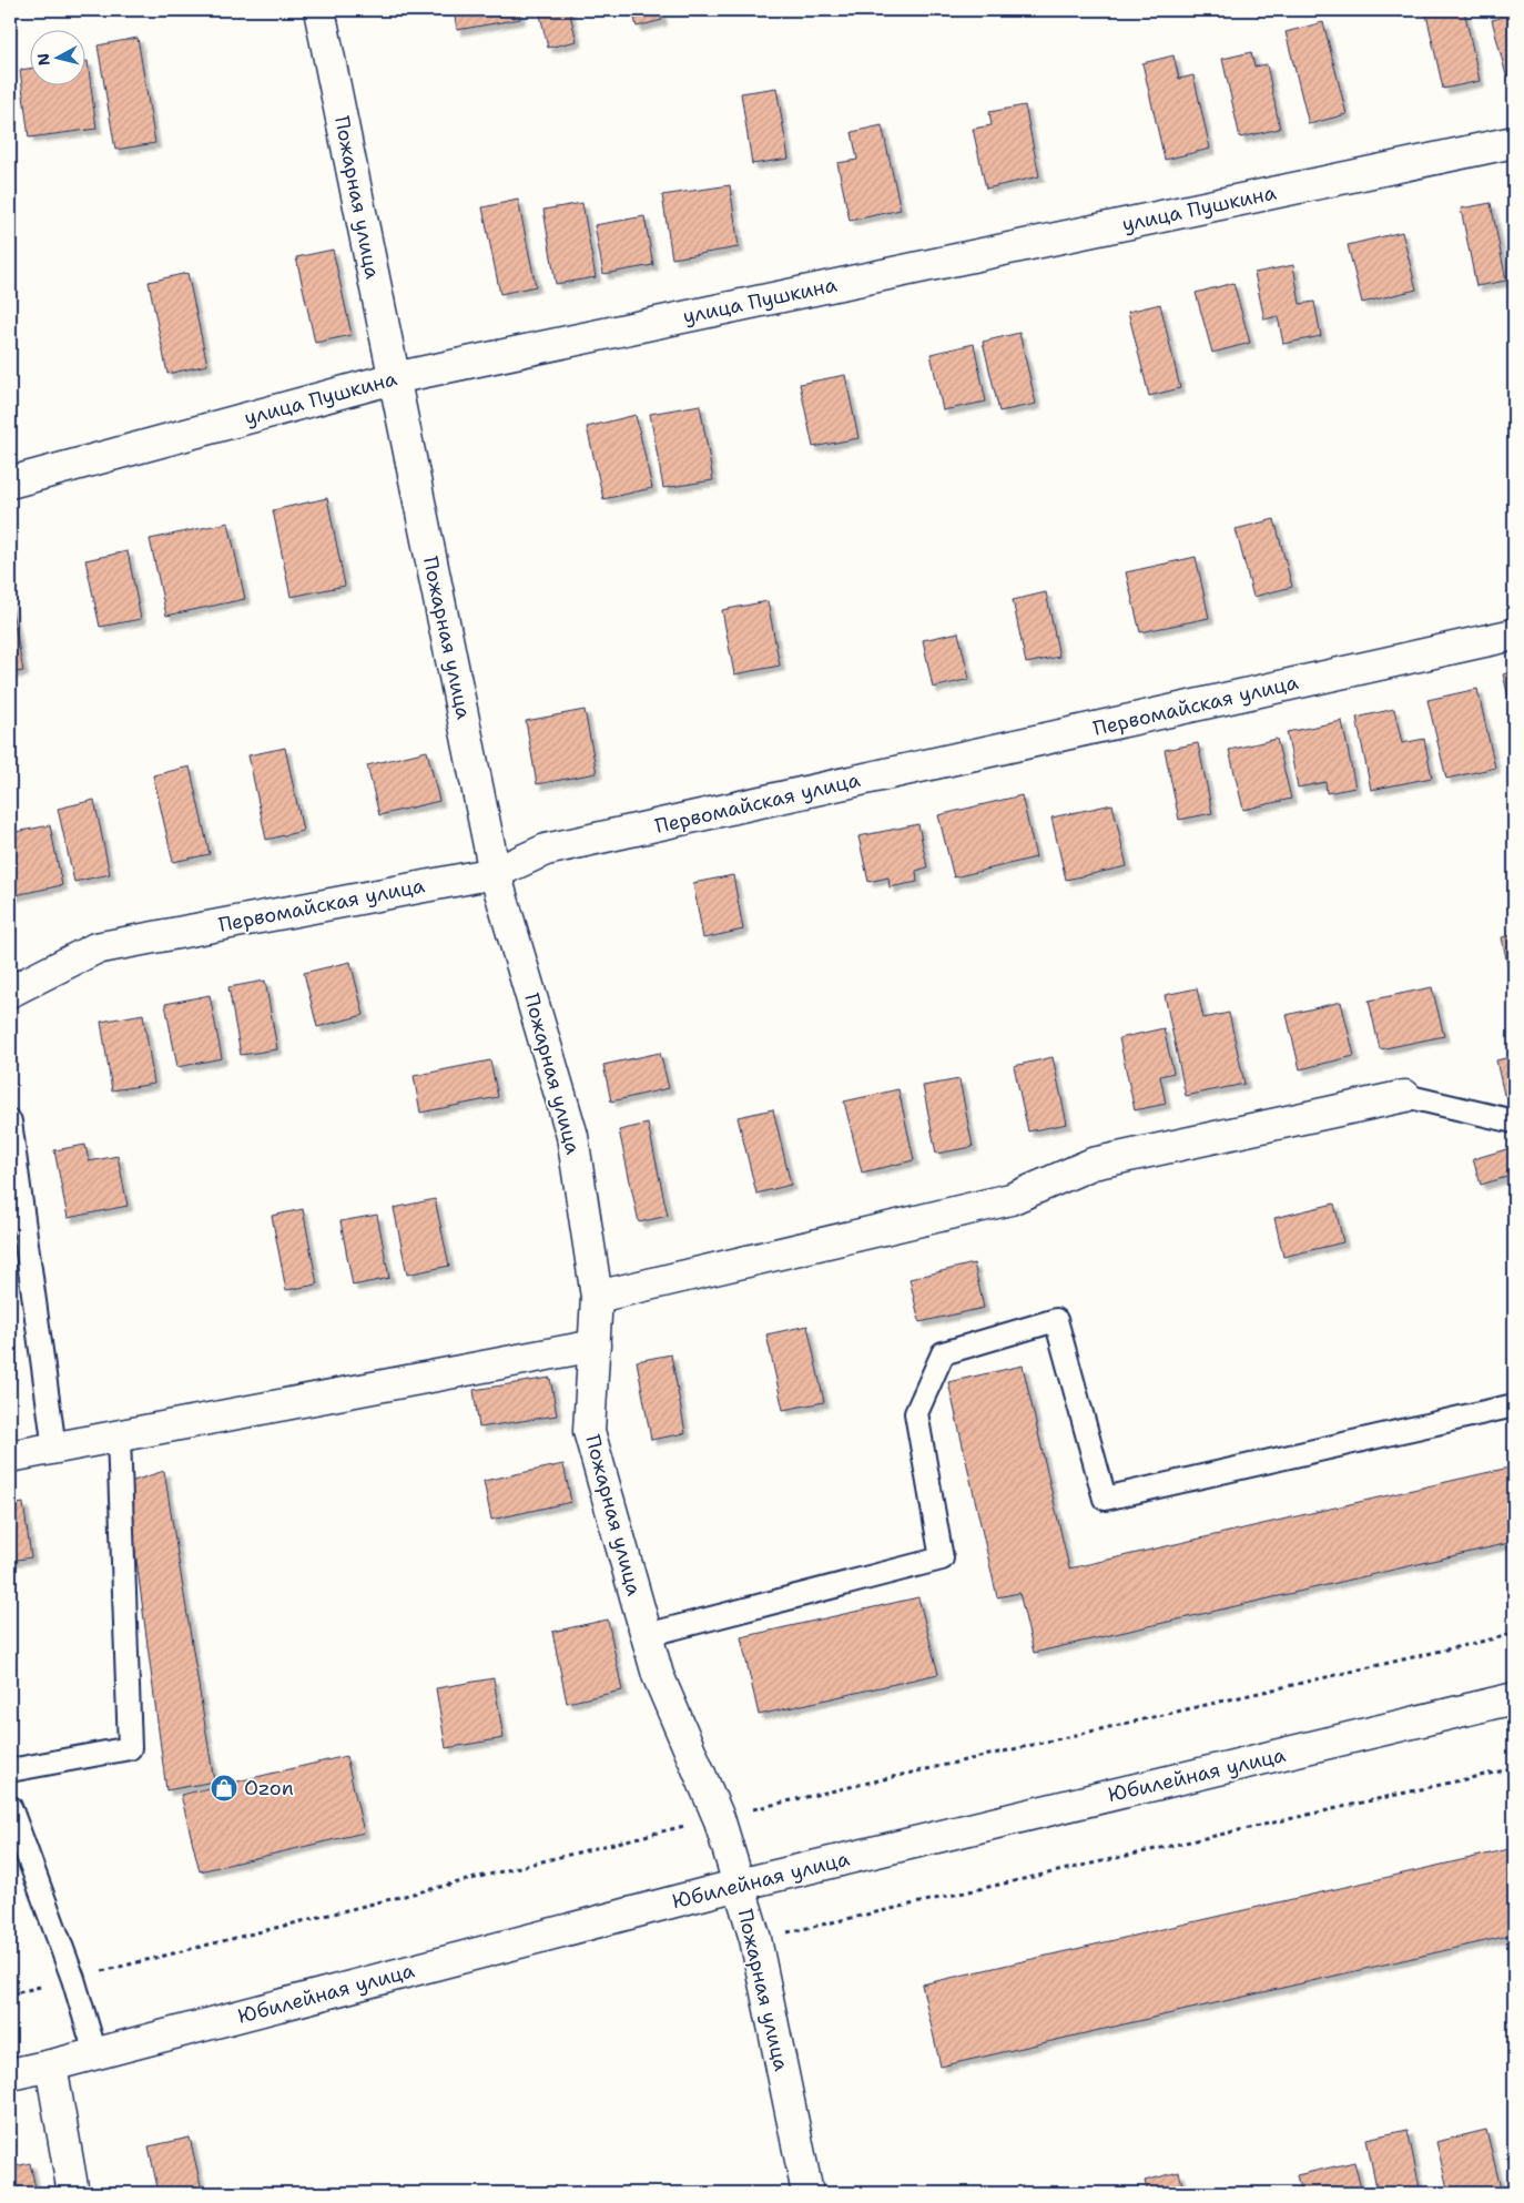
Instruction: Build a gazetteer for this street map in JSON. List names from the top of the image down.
{
  "streets": {
    "street": [
      "Пожарная улица",
      "улица Пушкина",
      "Первомайская улица",
      "Юбилейная улица"
    ]
  },
  "crossings": [
    ["Пожарная улица", "улица Пушкина"],
    ["Пожарная улица", "Первомайская улица"],
    ["Пожарная улица", "Юбилейная улица"]
  ],
  "places": {
    "shop": ["Ozon"]
  },
  "north": "left"
}
